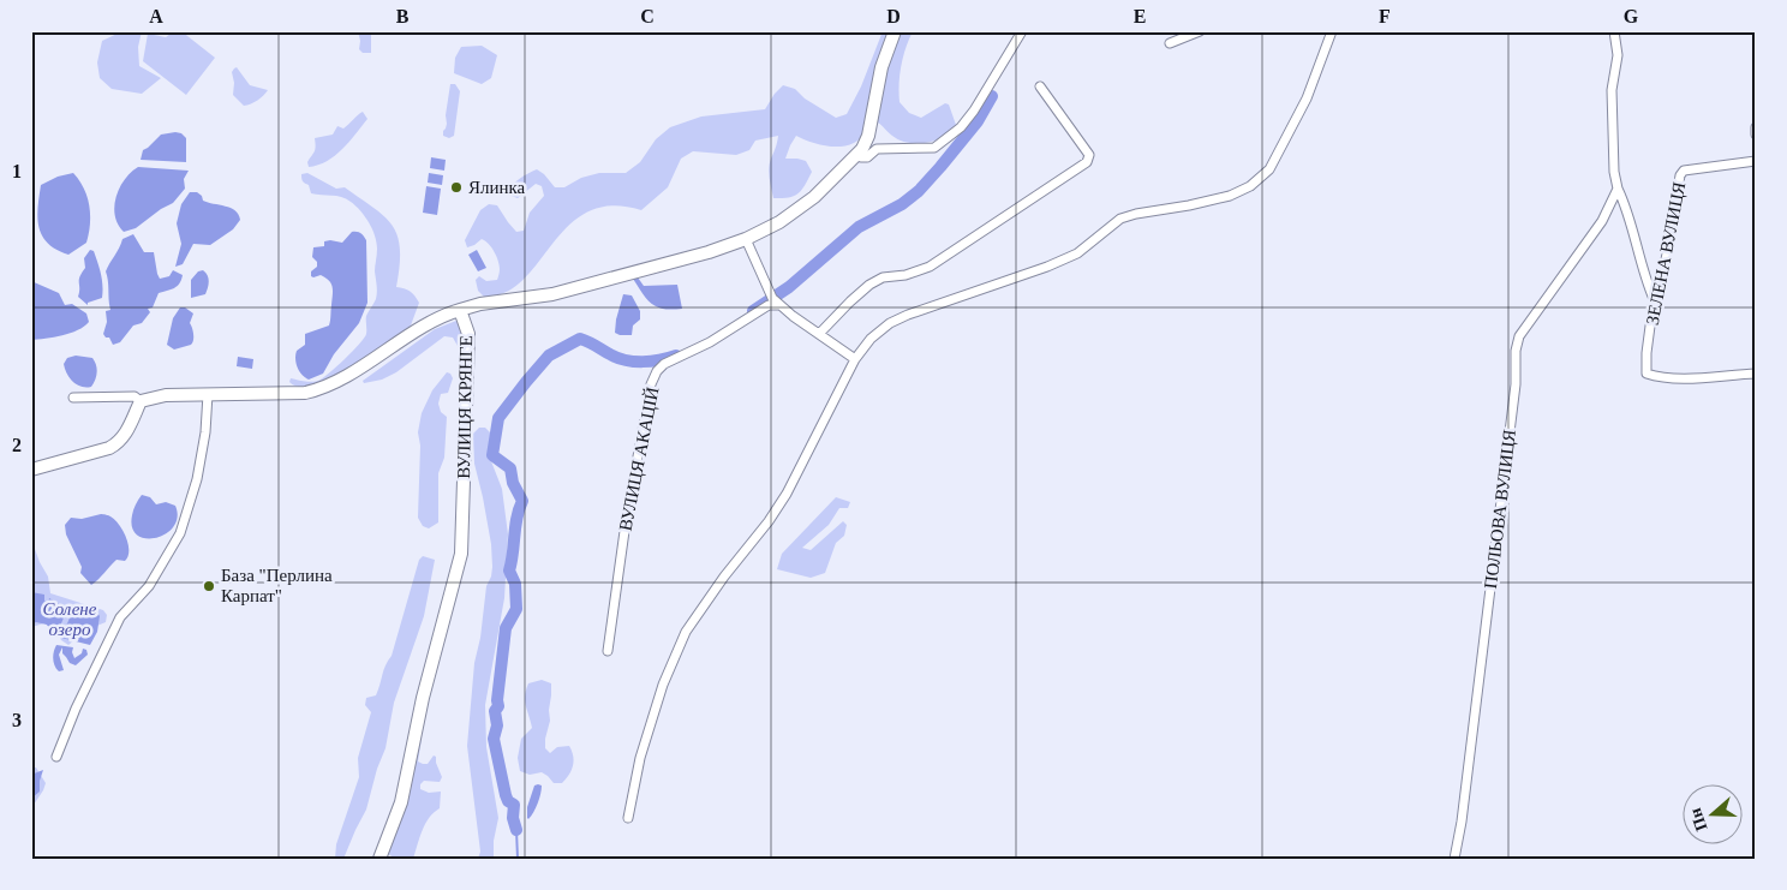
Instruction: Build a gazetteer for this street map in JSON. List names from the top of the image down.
{
  "streets": {
    "street": [
      "ЗЕЛЕНА ВУЛИЦЯ",
      "ВУЛИЦЯ КРЯНГЕ",
      "ВУЛИЦЯ АКАЦІЙ",
      "ПОЛЬОВА ВУЛИЦЯ"
    ]
  },
  "crossings": [
    ["ЗЕЛЕНА ВУЛИЦЯ", "ПОЛЬОВА ВУЛИЦЯ"]
  ],
  "parks": ["Солене озеро"],
  "places": ["Ялинка", "База \"Перлина Карпат\""],
  "north": "left",
  "grid": {
    "columns": [
      "A",
      "B",
      "C",
      "D",
      "E",
      "F",
      "G"
    ],
    "rows": ["1", "2", "3"]
  }
}
